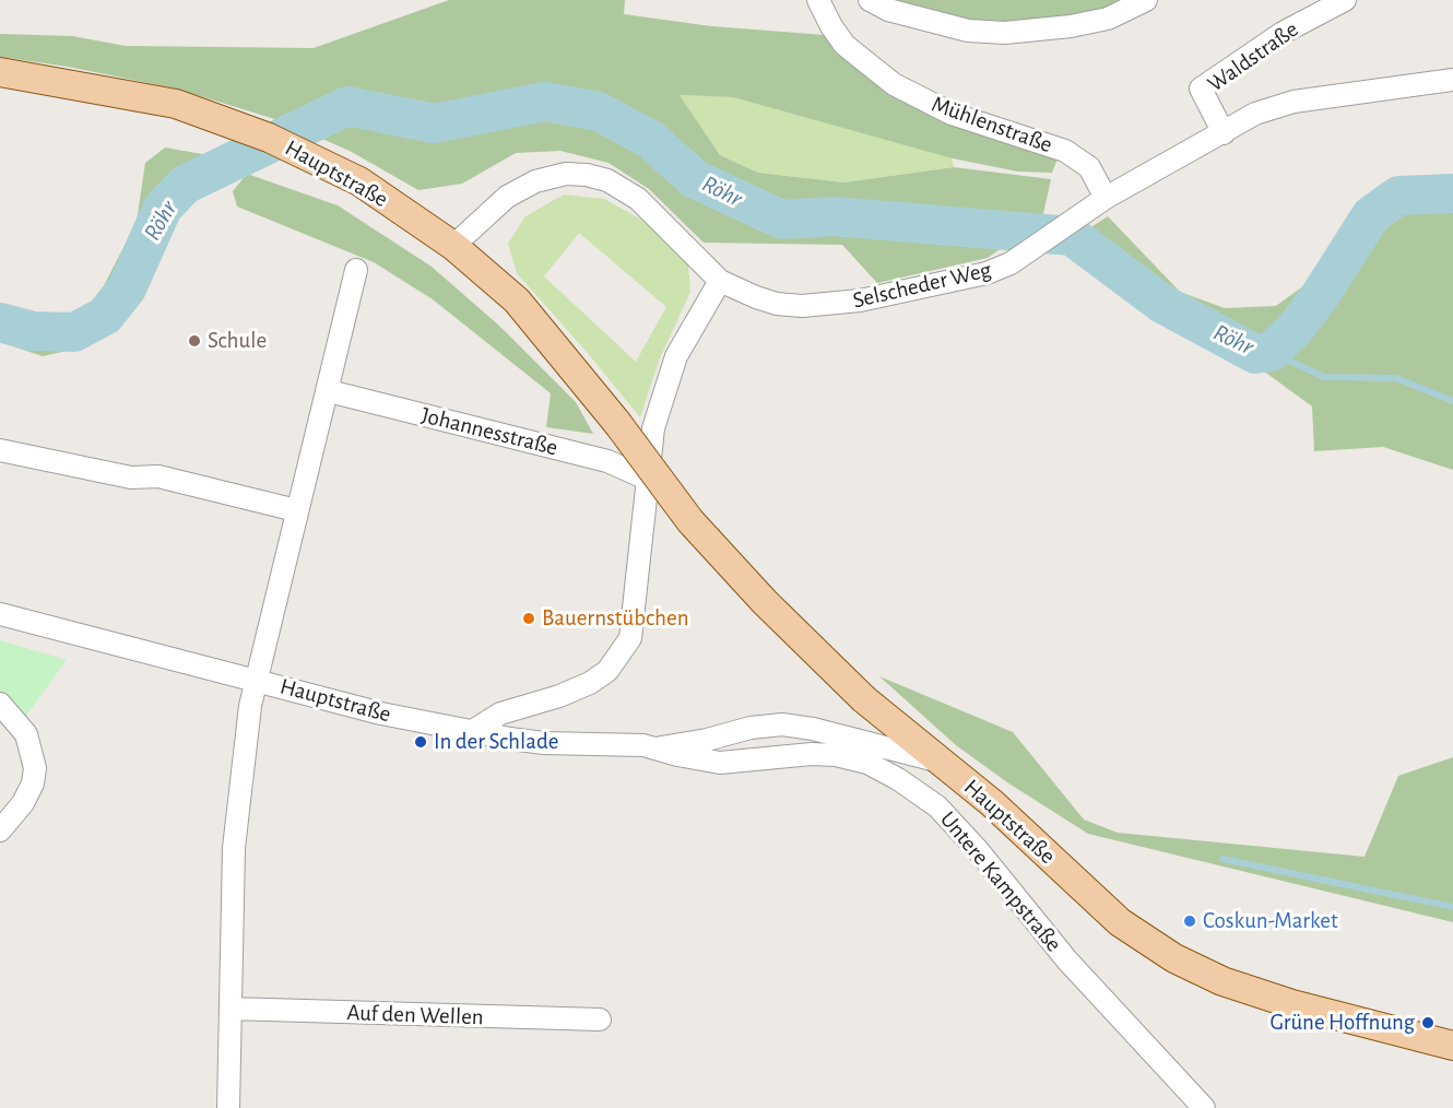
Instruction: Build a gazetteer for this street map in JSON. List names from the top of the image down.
{
  "streets": {
    "main road": ["Hauptstraße"],
    "street": [
      "Waldstraße",
      "Mühlenstraße",
      "Selscheder Weg",
      "Johannesstraße",
      "Untere Kampstraße",
      "Auf den Wellen"
    ]
  },
  "crossings": [
    ["Waldstraße", "Selscheder Weg"],
    ["Mühlenstraße", "Selscheder Weg"],
    ["Hauptstraße", "Selscheder Weg"],
    ["Hauptstraße", "Untere Kampstraße"]
  ],
  "water": ["Röhr"],
  "places": [
    "Schule",
    "Bauernstübchen",
    "In der Schlade",
    "Coskun-Market",
    "Grüne Hoffnung"
  ]
}
